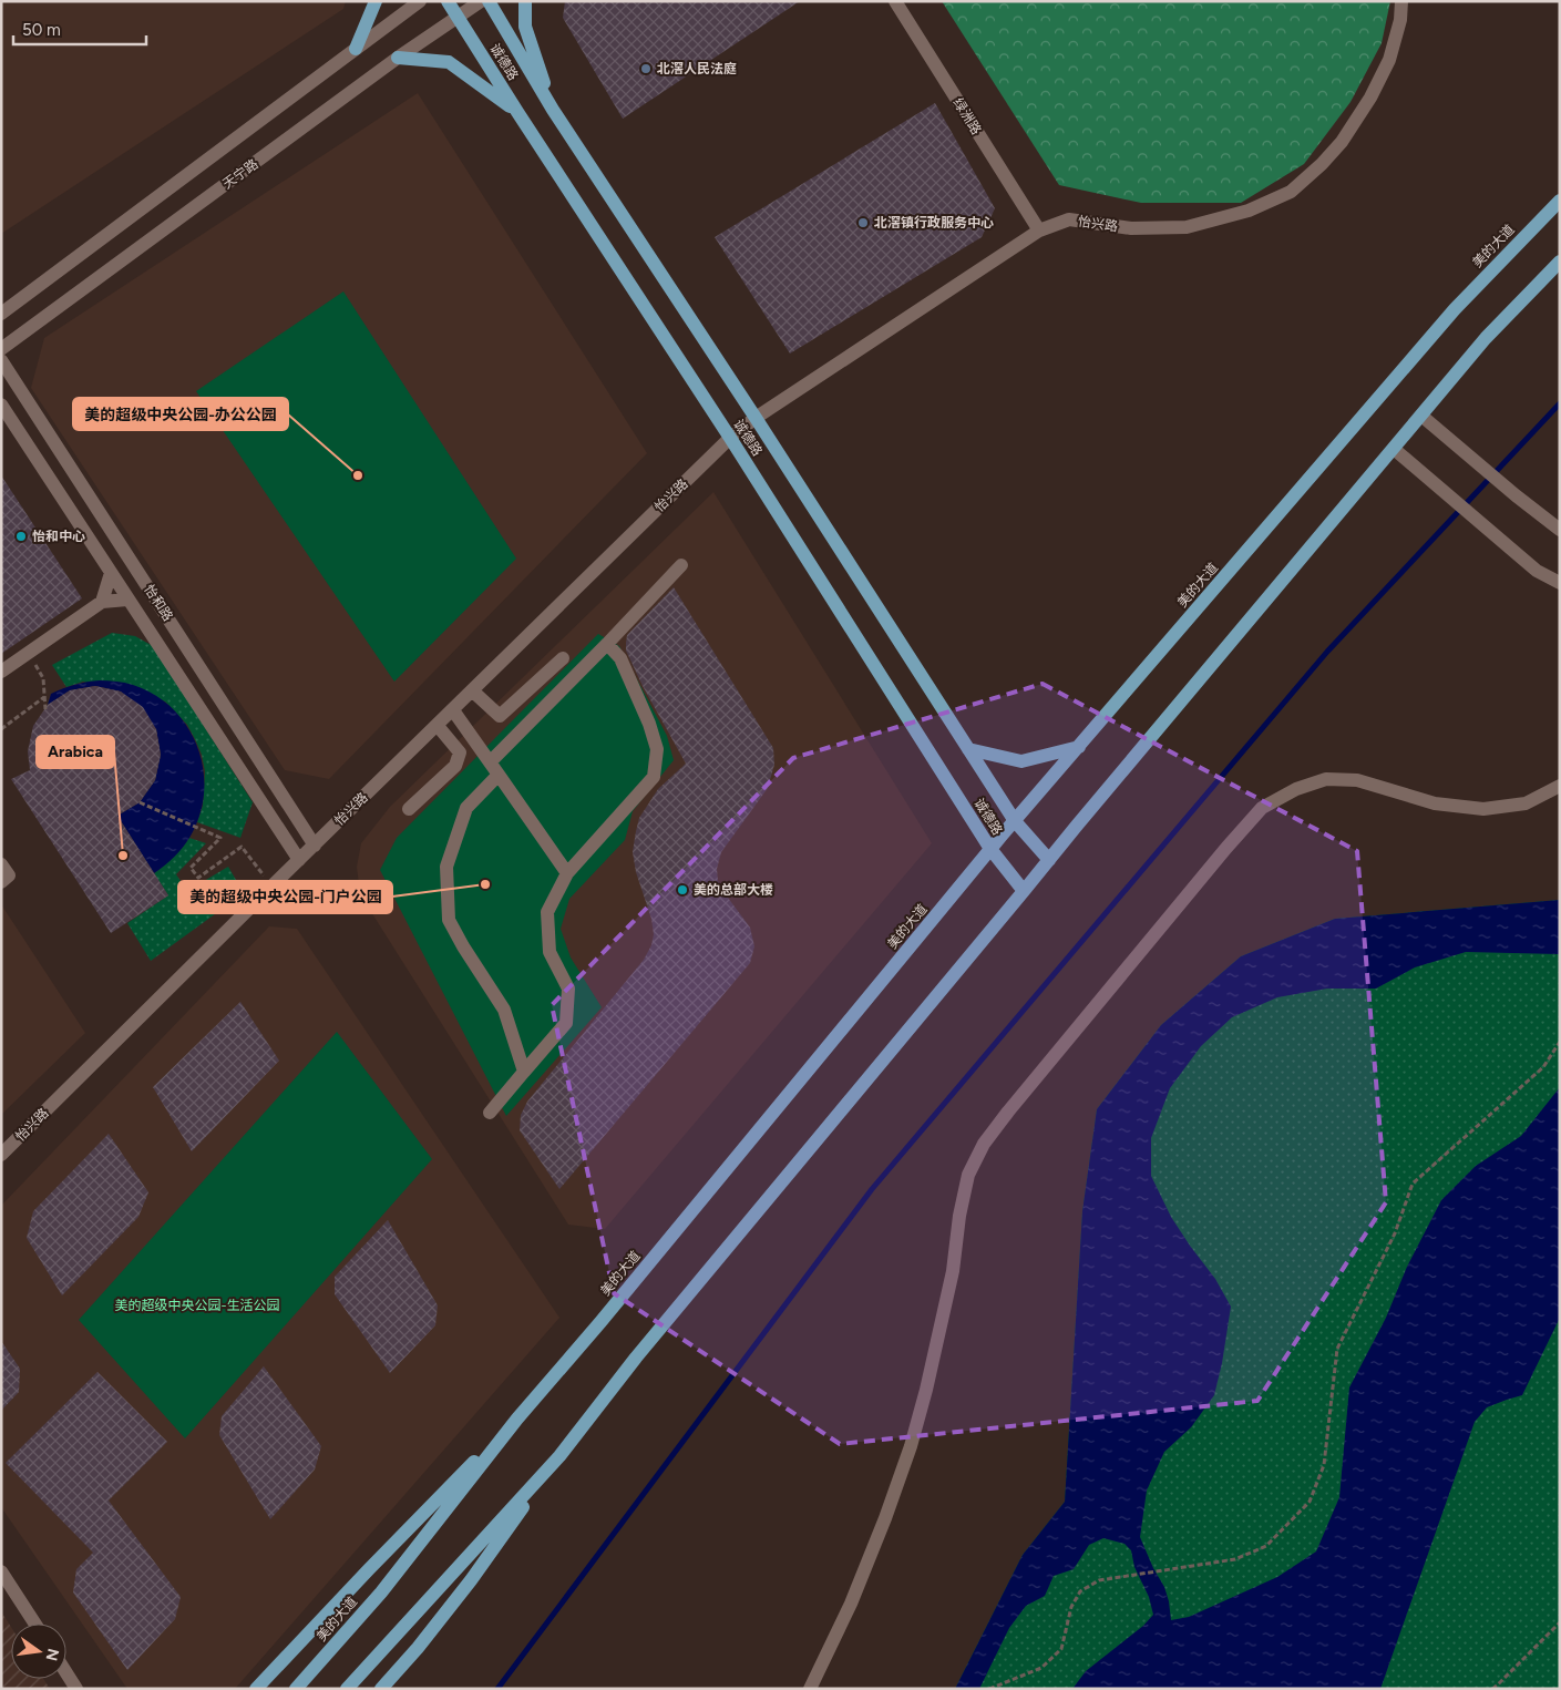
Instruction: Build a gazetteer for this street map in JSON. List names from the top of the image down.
{
  "streets": {
    "main road": ["诚德路", "美的大道"],
    "street": [
      "绿洲路",
      "天宁路",
      "怡兴路",
      "怡和路"
    ]
  },
  "crossings": [
    ["诚德路", "天宁路"],
    ["诚德路", "怡兴路"],
    ["诚德路", "美的大道"],
    ["绿洲路", "怡兴路"],
    ["怡兴路", "怡和路"]
  ],
  "parks": ["美的超级中央公园-生活公园"],
  "places": [
    "北滘人民法庭",
    "北滘镇行政服务中心",
    "美的超级中央公园-办公公园",
    "怡和中心",
    "Arabica",
    "美的超级中央公园-门户公园",
    "美的总部大楼"
  ],
  "scale_bar": "50 m",
  "north": "right"
}
